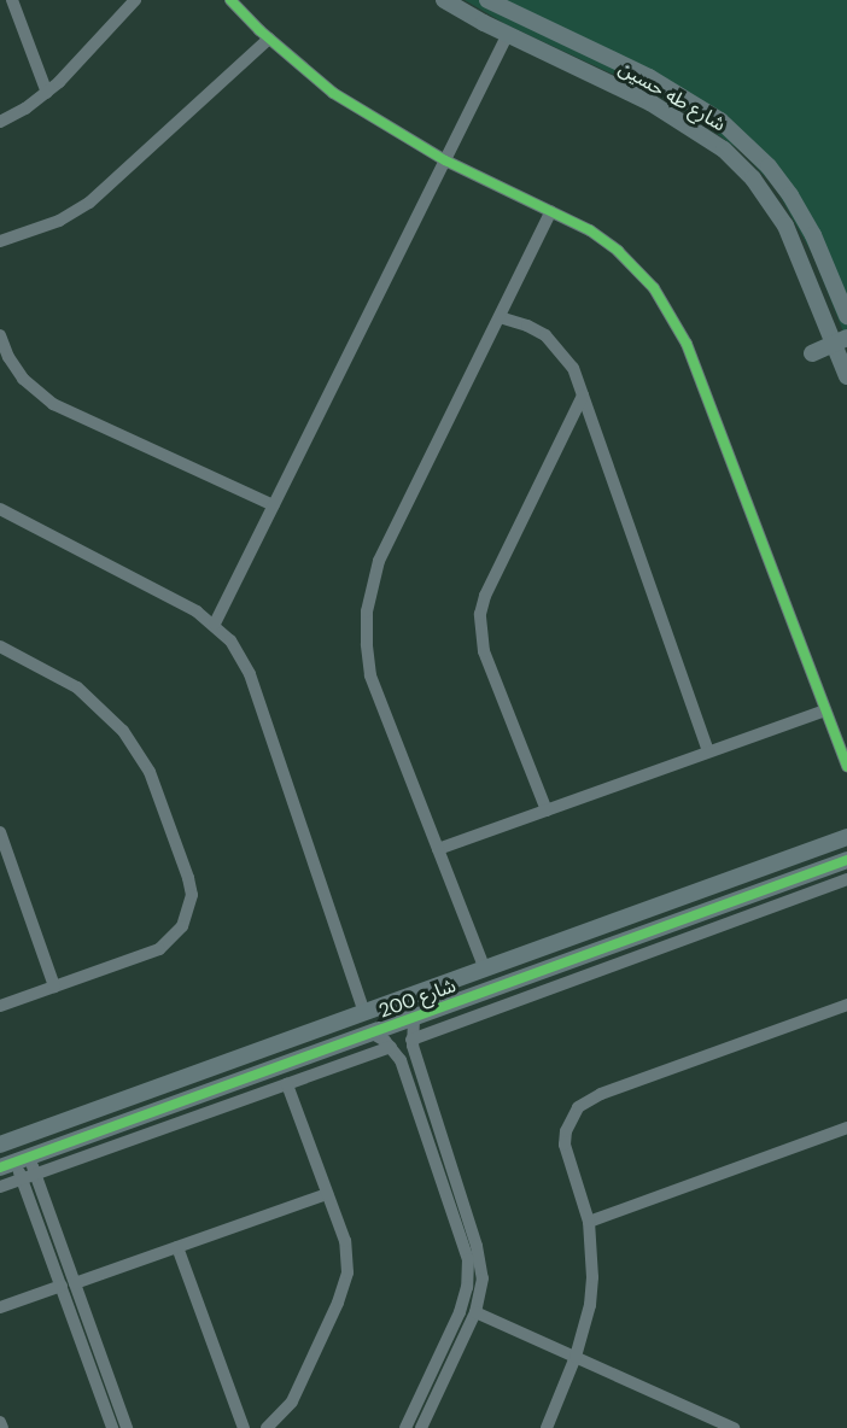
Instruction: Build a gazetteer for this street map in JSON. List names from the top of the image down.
{
  "streets": {
    "street": ["شارع طه حسين", "شارع 200"]
  }
}
